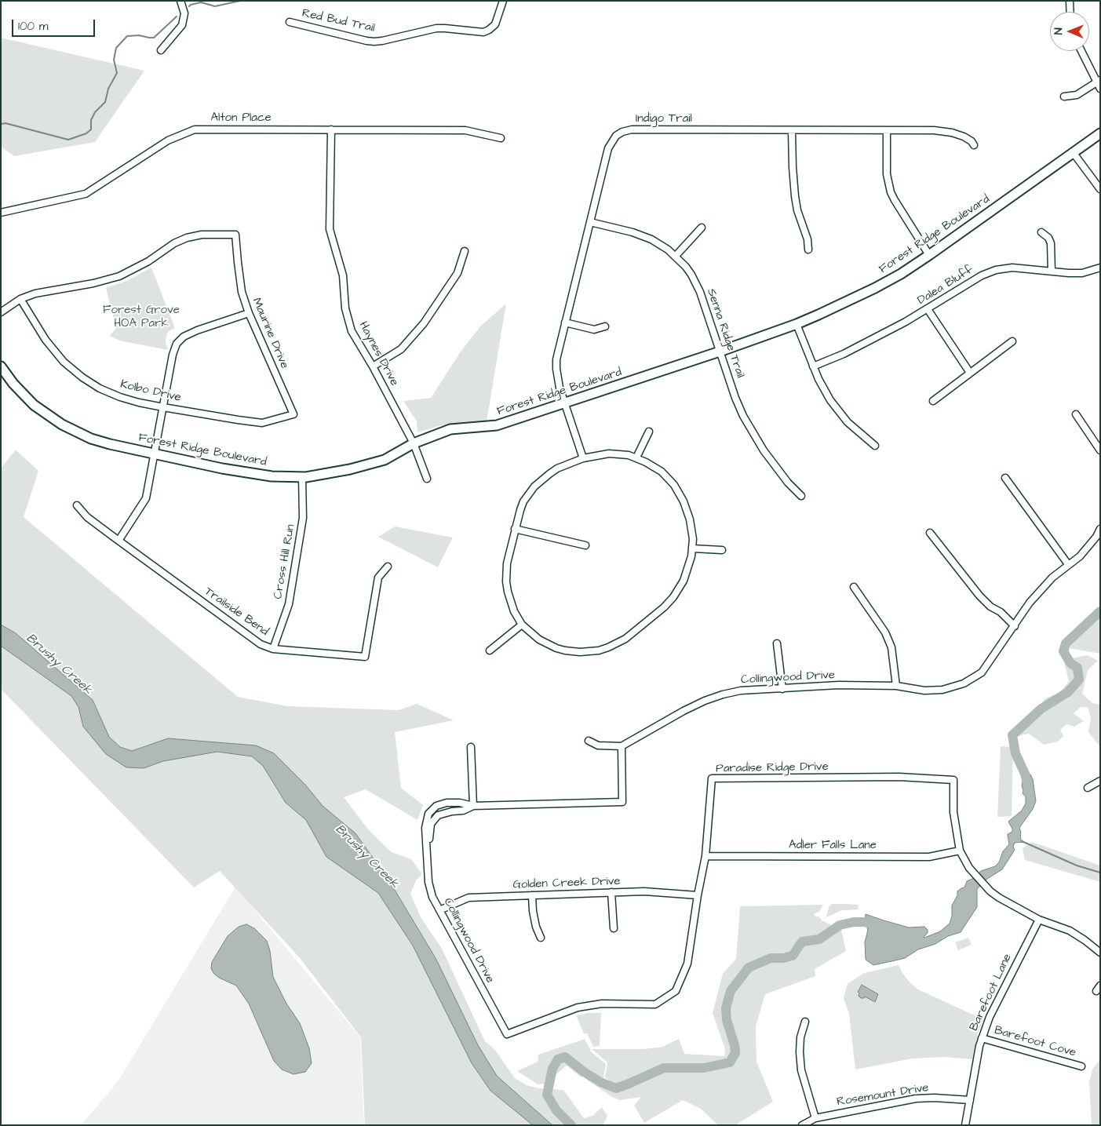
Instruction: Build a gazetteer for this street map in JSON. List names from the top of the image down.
{
  "streets": {
    "street": [
      "Red Bud Trail",
      "Alton Place",
      "Indigo Trail",
      "Forest Ridge Boulevard",
      "Dalea Bluff",
      "Maurine Drive",
      "Senna Ridge Trail",
      "Haynes Drive",
      "Kolbo Drive",
      "Cross Hill Run",
      "Trailside Bend",
      "Collingwood Drive",
      "Paradise Ridge Drive",
      "Adler Falls Lane",
      "Golden Creek Drive",
      "Barefoot Lane",
      "Barefoot Cove",
      "Rosemount Drive"
    ]
  },
  "crossings": [
    ["Alton Place", "Haynes Drive"],
    ["Indigo Trail", "Forest Ridge Boulevard"],
    ["Indigo Trail", "Senna Ridge Trail"],
    ["Forest Ridge Boulevard", "Senna Ridge Trail"],
    ["Forest Ridge Boulevard", "Haynes Drive"],
    ["Forest Ridge Boulevard", "Cross Hill Run"],
    ["Maurine Drive", "Kolbo Drive"],
    ["Cross Hill Run", "Trailside Bend"],
    ["Collingwood Drive", "Paradise Ridge Drive"],
    ["Collingwood Drive", "Golden Creek Drive"],
    ["Paradise Ridge Drive", "Adler Falls Lane"],
    ["Paradise Ridge Drive", "Golden Creek Drive"],
    ["Paradise Ridge Drive", "Barefoot Lane"],
    ["Barefoot Lane", "Barefoot Cove"],
    ["Barefoot Lane", "Rosemount Drive"]
  ],
  "water": ["Brushy Creek"],
  "parks": ["Forest Grove HOA Park"],
  "scale_bar": "100 m",
  "north": "left"
}
